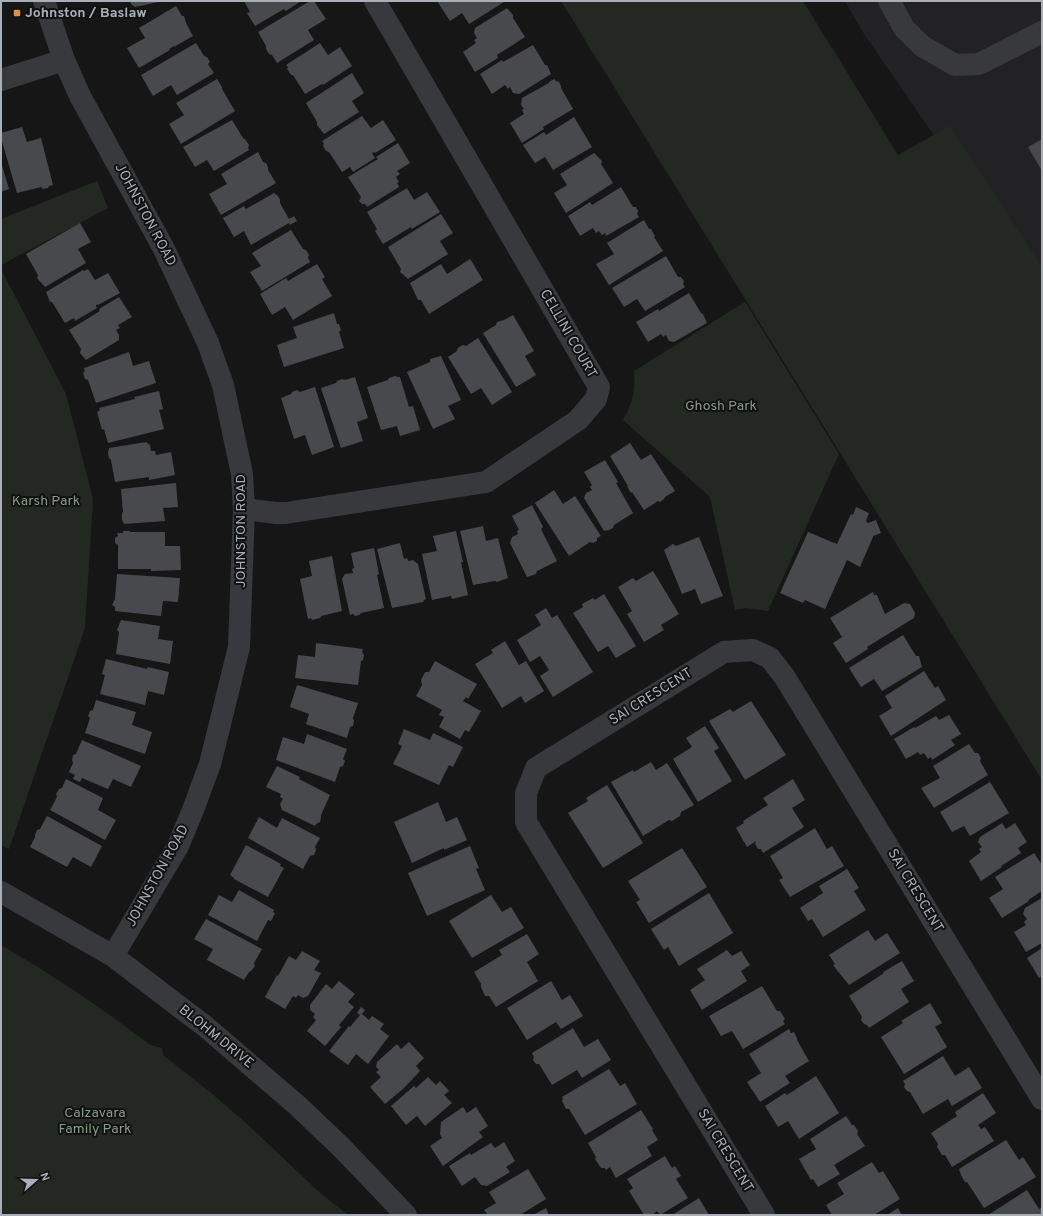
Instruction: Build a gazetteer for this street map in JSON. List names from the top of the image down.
{
  "streets": {
    "street": [
      "JOHNSTON ROAD",
      "CELLINI COURT",
      "SAI CRESCENT",
      "BLOHM DRIVE"
    ]
  },
  "crossings": [
    ["JOHNSTON ROAD", "CELLINI COURT"],
    ["JOHNSTON ROAD", "BLOHM DRIVE"]
  ],
  "parks": ["Ghosh Park", "Karsh Park", "Calzavara Family Park"],
  "places": {
    "transit": ["Johnston / Baslaw"]
  },
  "north": "right"
}
